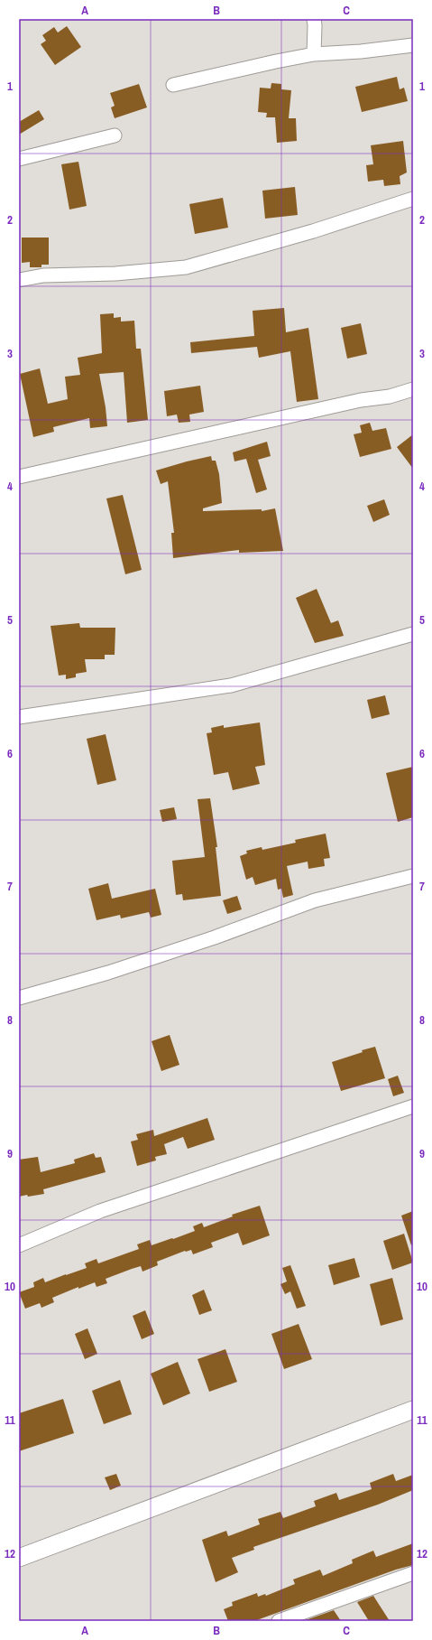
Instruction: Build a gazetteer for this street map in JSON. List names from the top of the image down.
{
  "grid": {
    "columns": ["A", "B", "C"],
    "rows": [
      "1",
      "2",
      "3",
      "4",
      "5",
      "6",
      "7",
      "8",
      "9",
      "10",
      "11",
      "12"
    ]
  }
}
